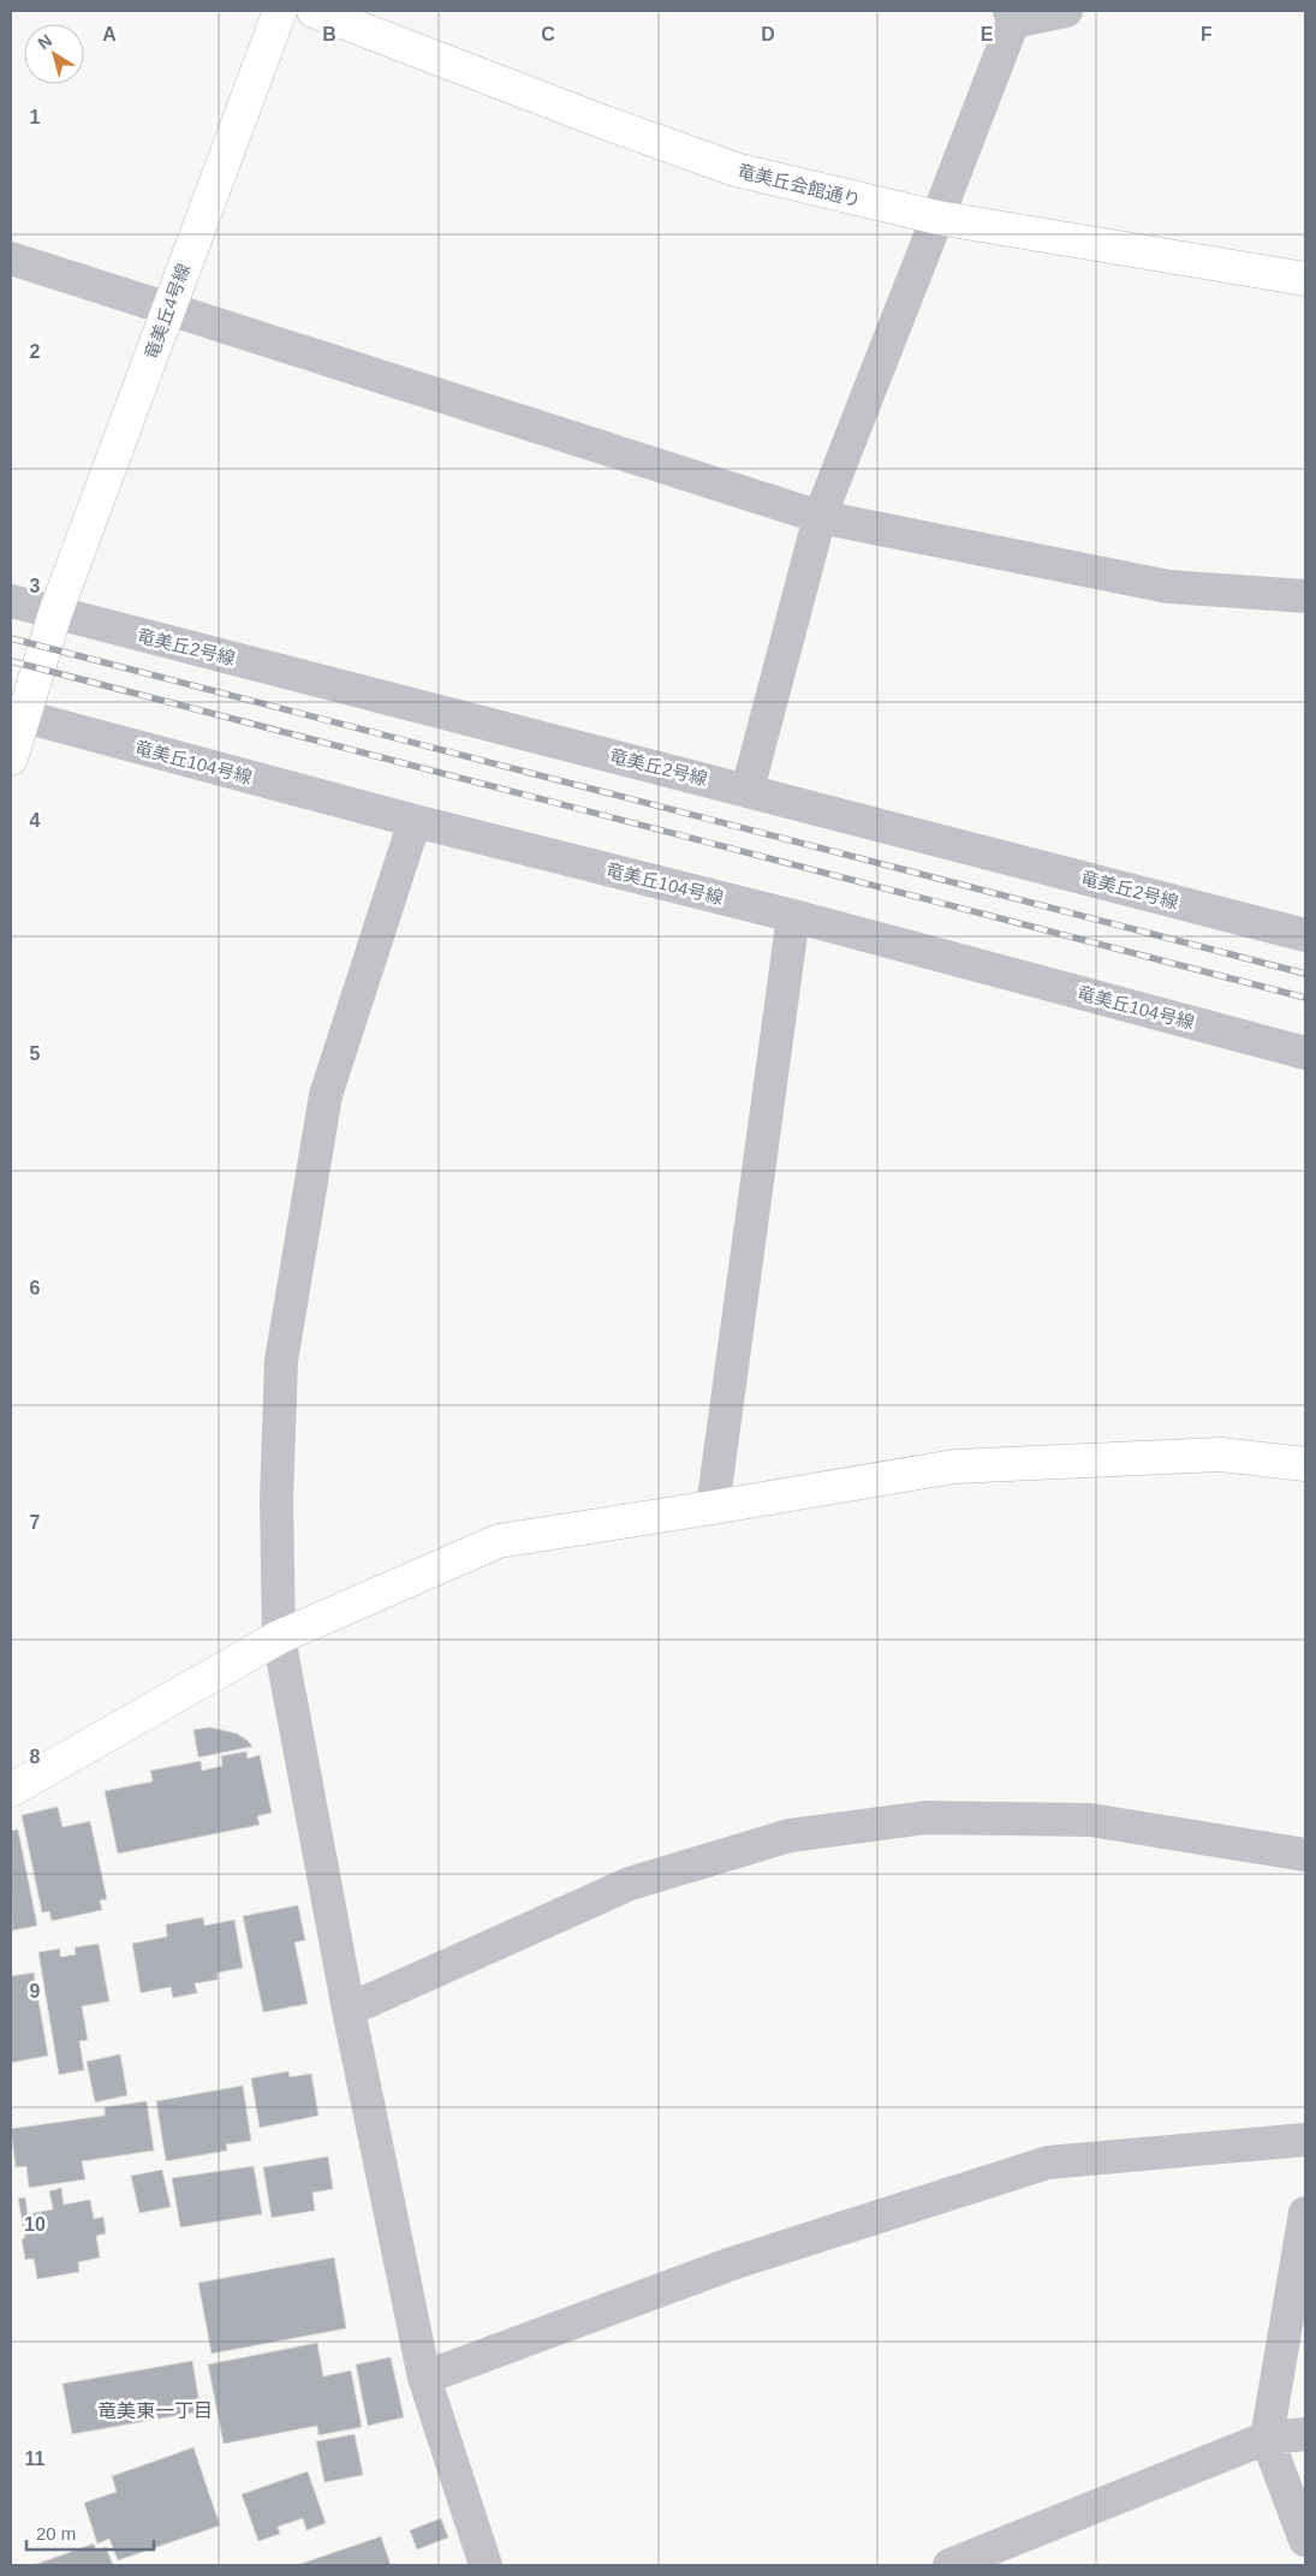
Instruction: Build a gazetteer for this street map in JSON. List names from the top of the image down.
{
  "streets": {
    "street": [
      "竜美丘会館通り",
      "竜美丘4号線",
      "竜美丘2号線",
      "竜美丘104号線"
    ]
  },
  "crossings": [
    ["竜美丘4号線", "竜美丘2号線"],
    ["竜美丘4号線", "竜美丘104号線"]
  ],
  "districts": ["竜美東一丁目"],
  "scale_bar": "20 m",
  "north": "top left",
  "grid": {
    "columns": [
      "A",
      "B",
      "C",
      "D",
      "E",
      "F"
    ],
    "rows": [
      "1",
      "2",
      "3",
      "4",
      "5",
      "6",
      "7",
      "8",
      "9",
      "10",
      "11"
    ]
  }
}
